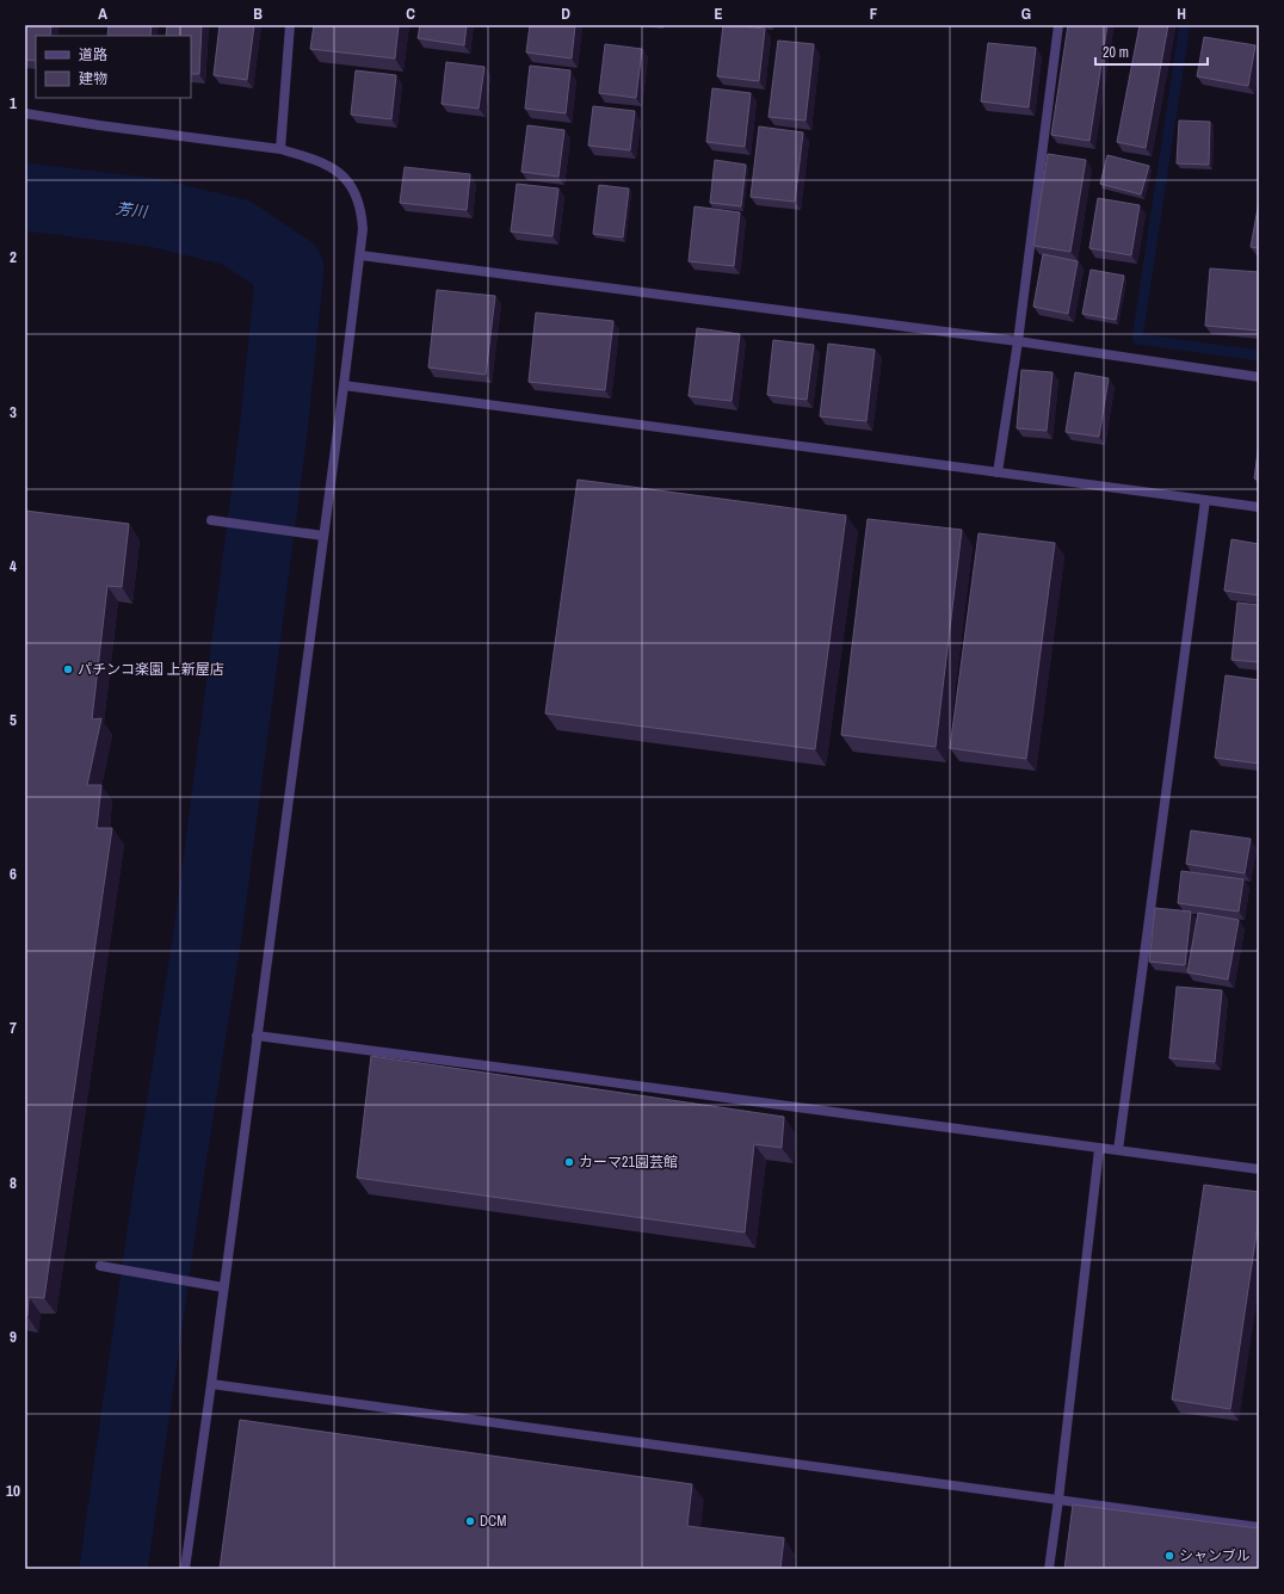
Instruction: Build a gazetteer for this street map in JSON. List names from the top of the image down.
{
  "water": ["芳川"],
  "places": [
    "パチンコ楽園 上新屋店",
    "カーマ21園芸館",
    "DCM",
    "シャンブル"
  ],
  "legend": ["道路", "建物"],
  "scale_bar": "20 m",
  "grid": {
    "columns": [
      "A",
      "B",
      "C",
      "D",
      "E",
      "F",
      "G",
      "H"
    ],
    "rows": [
      "1",
      "2",
      "3",
      "4",
      "5",
      "6",
      "7",
      "8",
      "9",
      "10"
    ]
  }
}
